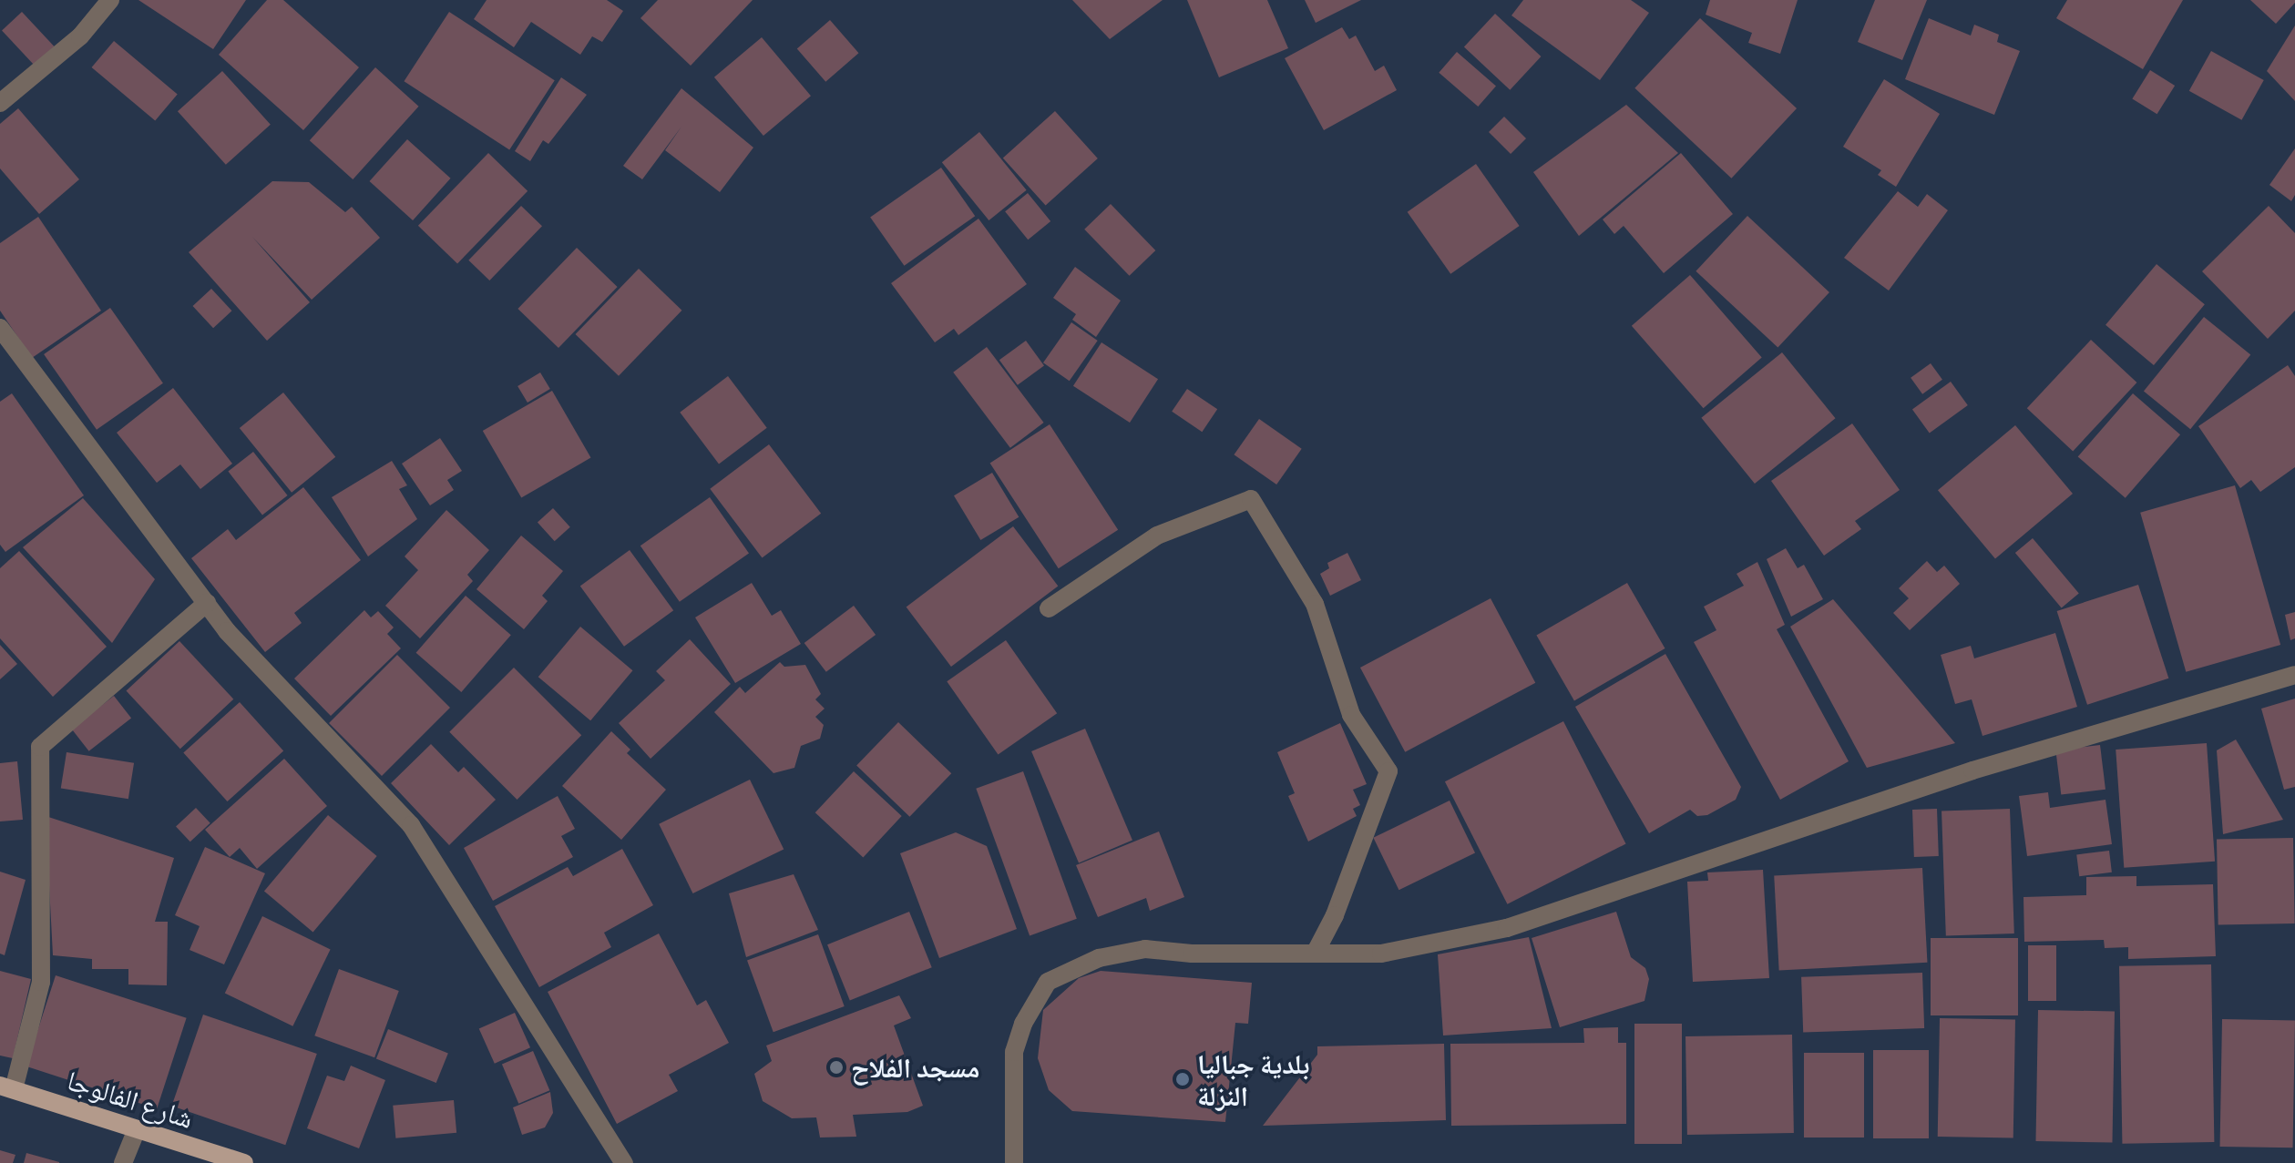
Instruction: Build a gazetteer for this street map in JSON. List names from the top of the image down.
{
  "streets": {
    "main road": ["شارع الفالوجا"]
  },
  "places": ["مسجد الفلاح", "بلدية جباليا النزلة"]
}
